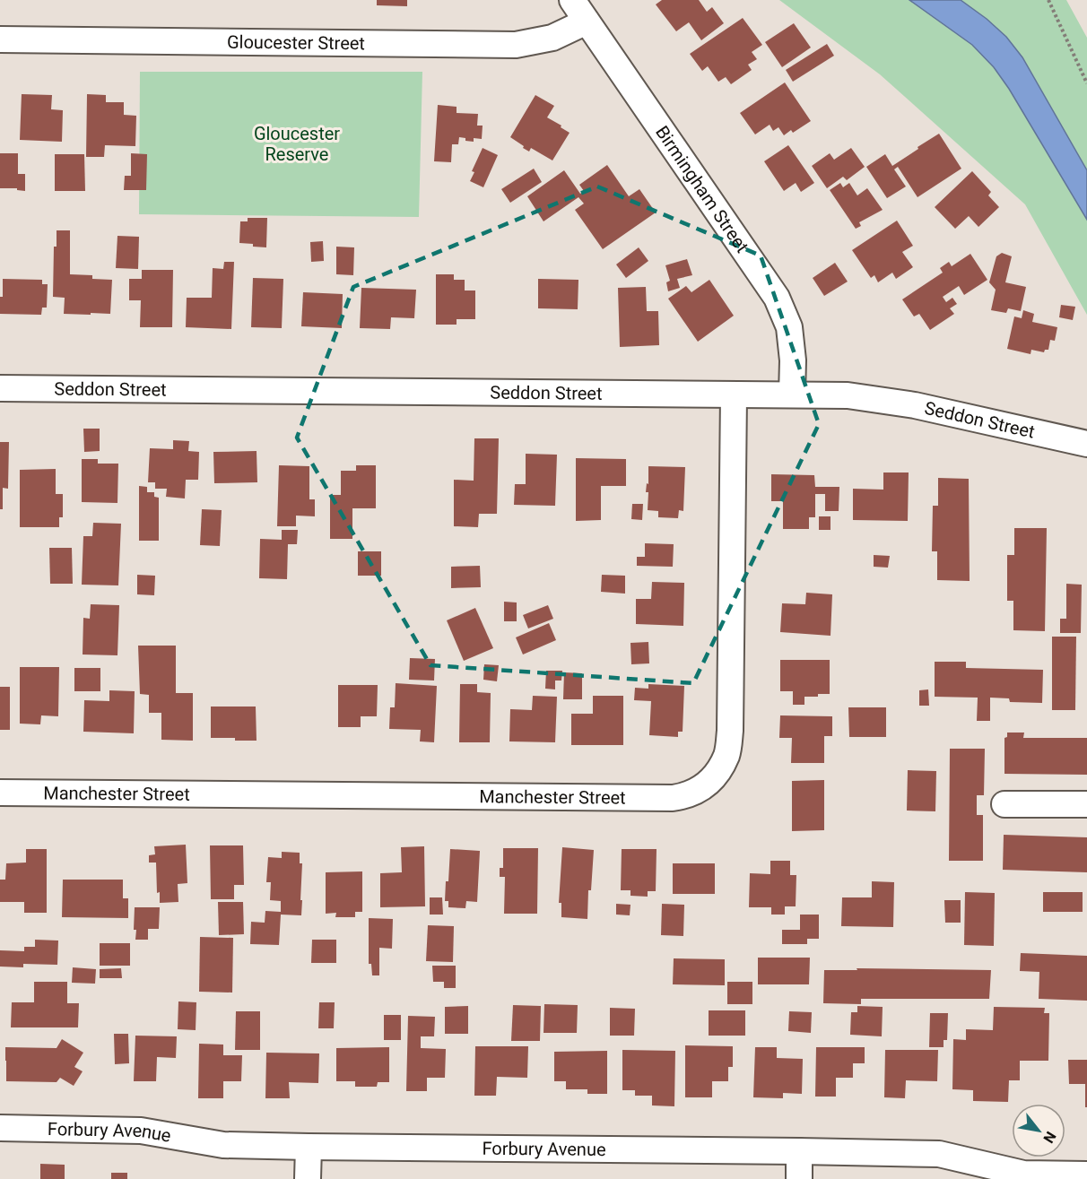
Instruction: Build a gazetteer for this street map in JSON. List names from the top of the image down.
{
  "streets": {
    "street": [
      "Gloucester Street",
      "Birmingham Street",
      "Seddon Street",
      "Manchester Street",
      "Forbury Avenue"
    ]
  },
  "crossings": [
    ["Gloucester Street", "Birmingham Street"],
    ["Birmingham Street", "Seddon Street"],
    ["Seddon Street", "Manchester Street"]
  ],
  "parks": ["Gloucester Reserve"],
  "north": "bottom right"
}
